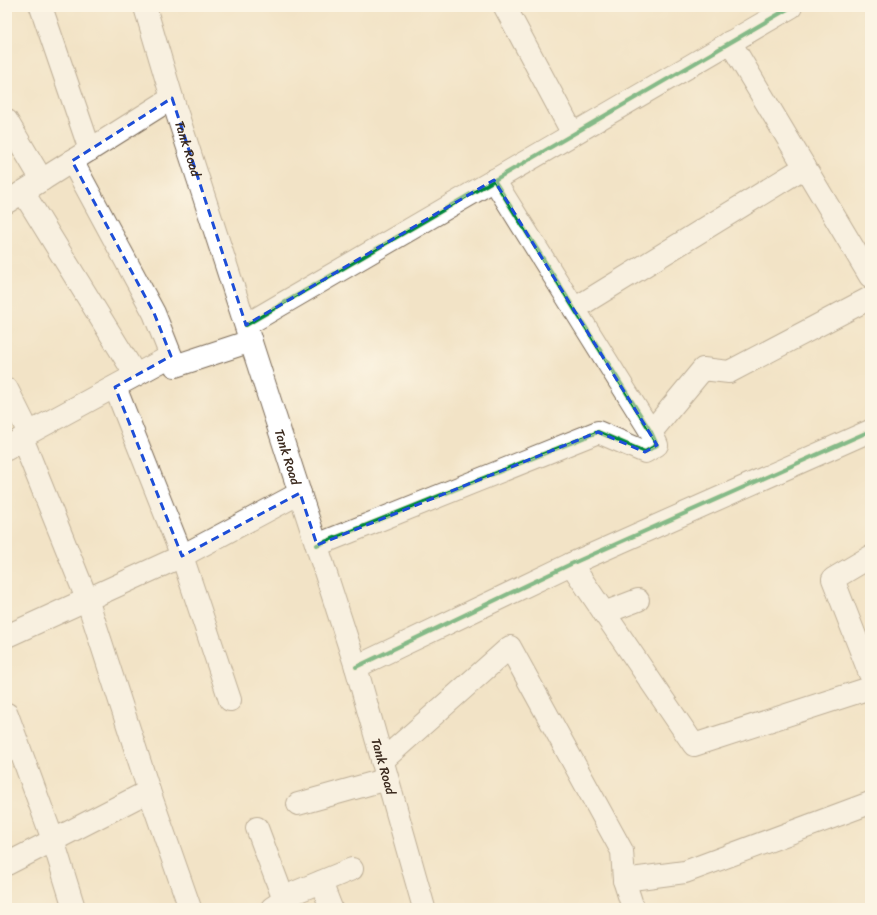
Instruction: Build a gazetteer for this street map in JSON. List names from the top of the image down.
{
  "streets": {
    "main road": ["Tank Road"]
  }
}
